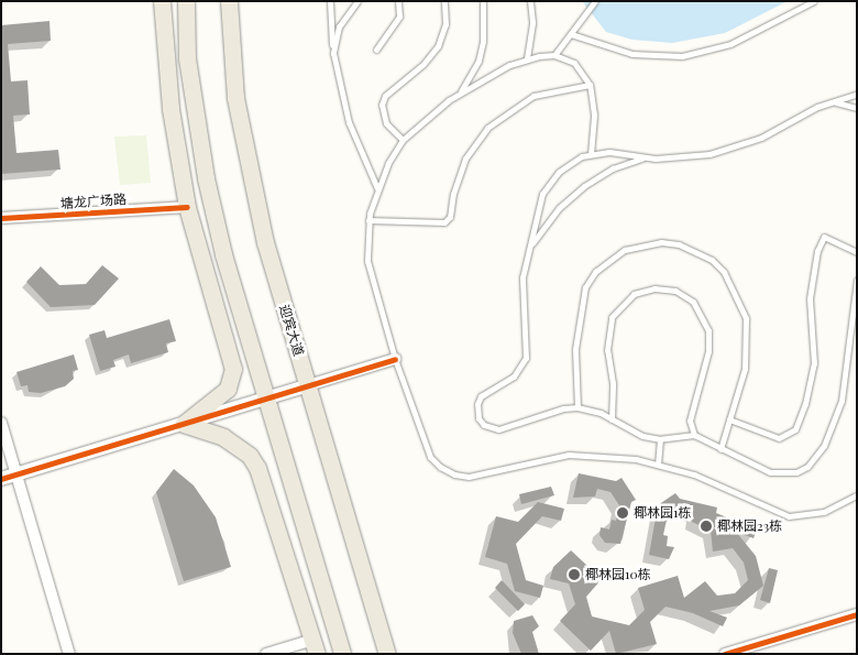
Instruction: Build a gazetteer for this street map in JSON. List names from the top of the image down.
{
  "streets": {
    "main road": ["迎宾大道"],
    "street": ["塘龙广场路"]
  },
  "places": ["椰林园1栋", "椰林园23栋", "椰林园10栋"]
}
